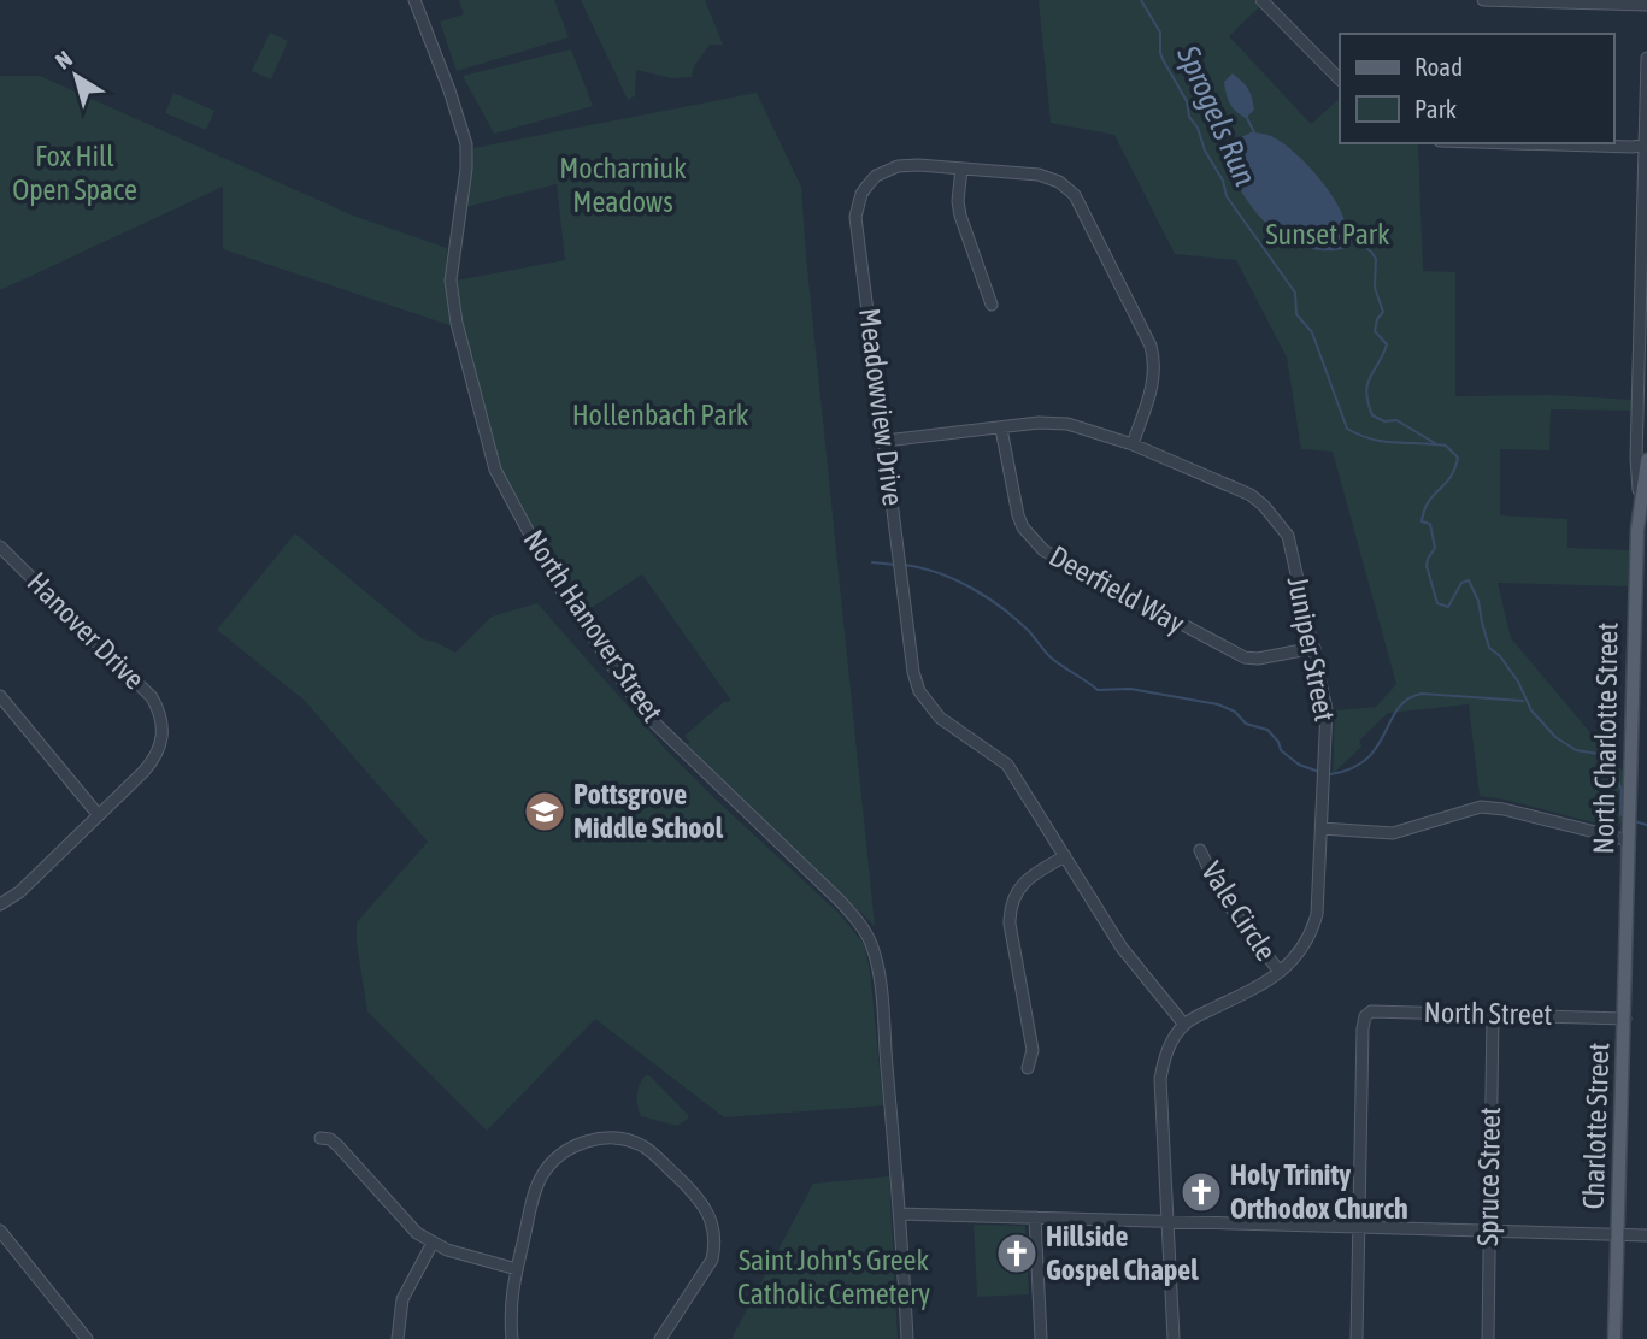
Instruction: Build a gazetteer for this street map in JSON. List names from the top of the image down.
{
  "streets": {
    "main road": ["North Charlotte Street", "Charlotte Street"],
    "street": [
      "Meadowview Drive",
      "Deerfield Way",
      "North Hanover Street",
      "Hanover Drive",
      "Juniper Street",
      "Vale Circle",
      "North Street",
      "Spruce Street"
    ]
  },
  "crossings": [
    ["Meadowview Drive", "Juniper Street"],
    ["Deerfield Way", "Juniper Street"],
    ["Juniper Street", "Vale Circle"],
    ["North Charlotte Street", "North Street"],
    ["North Charlotte Street", "Charlotte Street"],
    ["North Street", "Charlotte Street"],
    ["North Street", "Spruce Street"]
  ],
  "water": ["Sprogels Run"],
  "parks": [
    "Fox Hill Open Space",
    "Mocharniuk Meadows",
    "Sunset Park",
    "Hollenbach Park",
    "Saint John's Greek Catholic Cemetery"
  ],
  "places": {
    "school or university": ["Pottsgrove Middle School"],
    "church": ["Holy Trinity Orthodox Church", "Hillside Gospel Chapel"]
  },
  "legend": ["Road", "Park"],
  "north": "top left"
}
